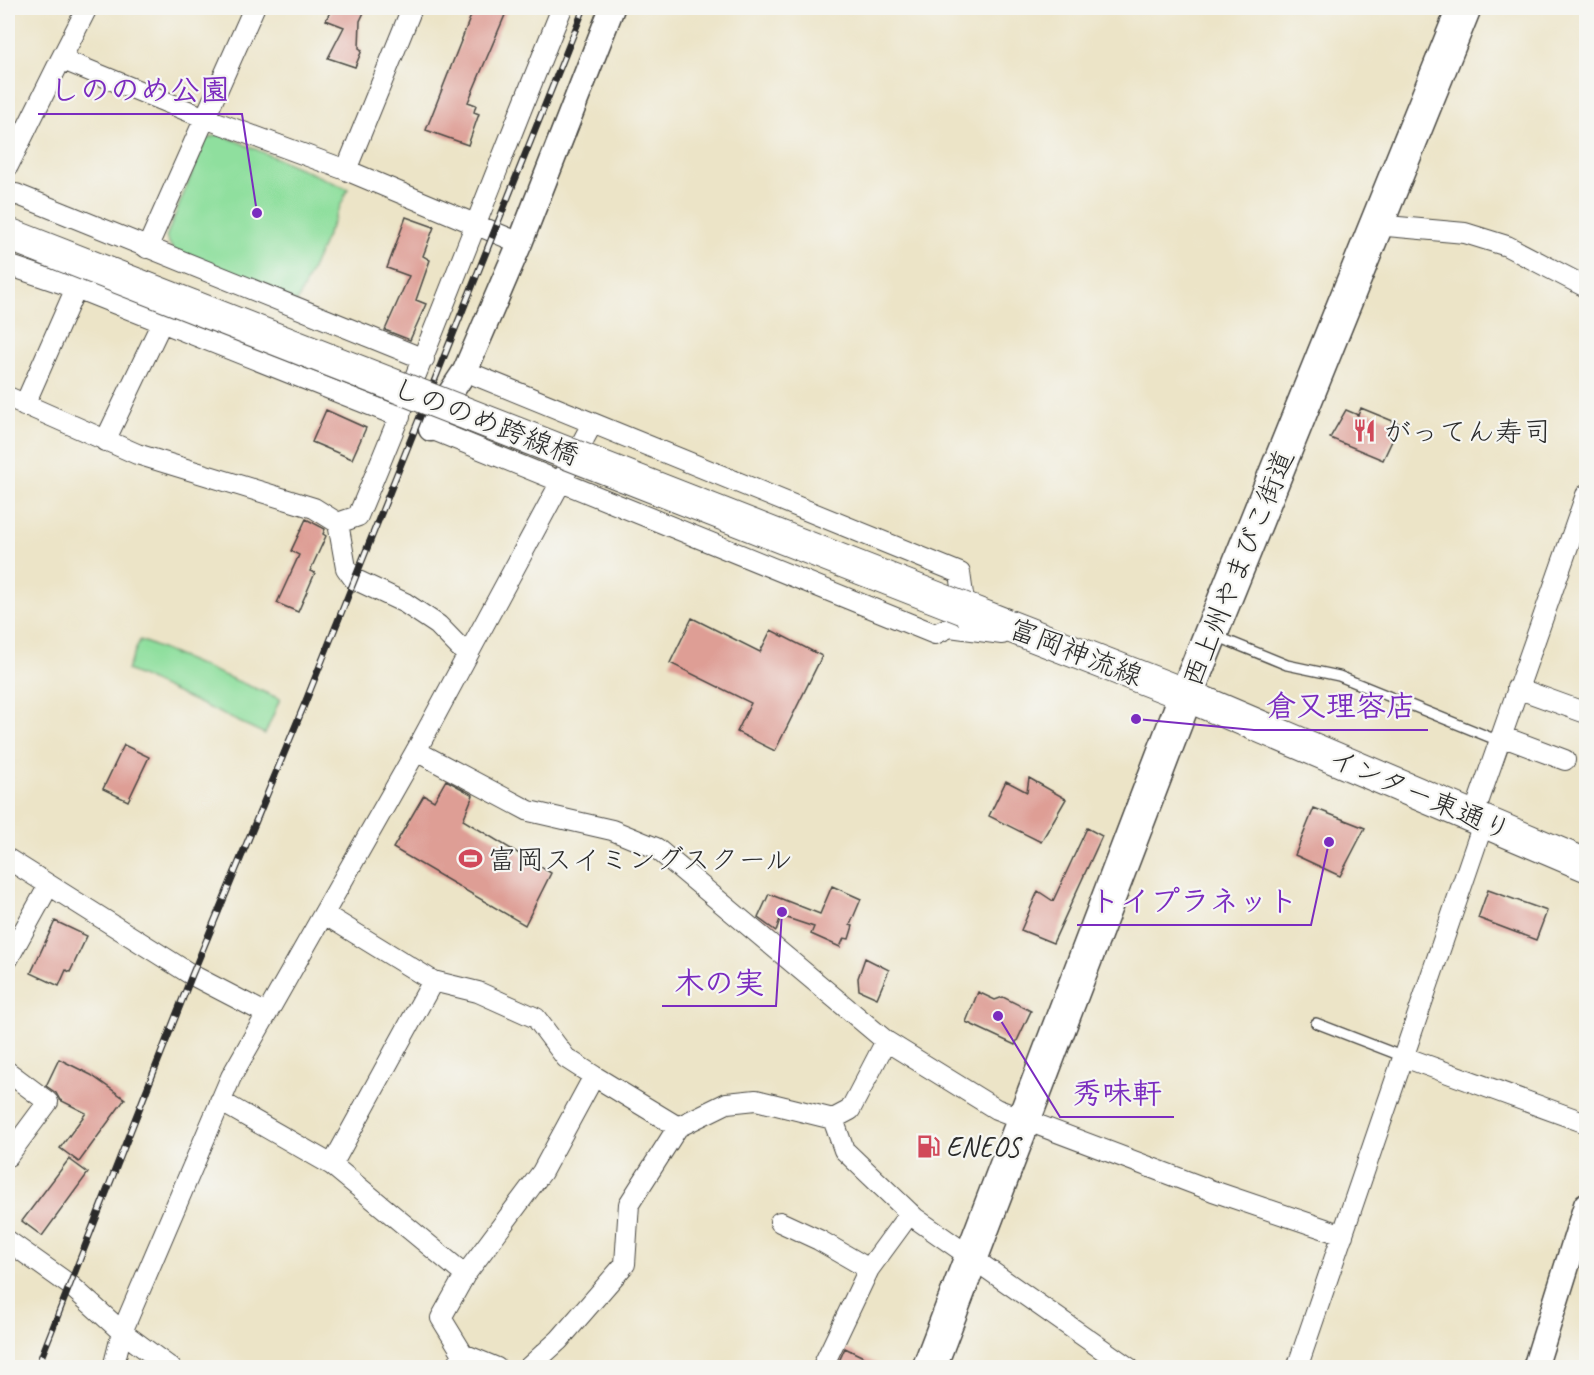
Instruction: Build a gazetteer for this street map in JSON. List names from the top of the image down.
{
  "streets": {
    "highway": ["西上州やまびこ街道"],
    "main road": ["しののめ跨線橋", "富岡神流線", "インター東通り"]
  },
  "crossings": [
    ["しののめ跨線橋", "富岡神流線"],
    ["西上州やまびこ街道", "富岡神流線"],
    ["西上州やまびこ街道", "インター東通り"],
    ["富岡神流線", "インター東通り"]
  ],
  "places": {
    "other": [
      "しののめ公園",
      "倉又理容店",
      "トイプラネット",
      "木の実",
      "秀味軒"
    ],
    "restaurant": ["がってん寿司"],
    "sports": ["富岡スイミングスクール"],
    "fuel station": ["ENEOS"]
  }
}
